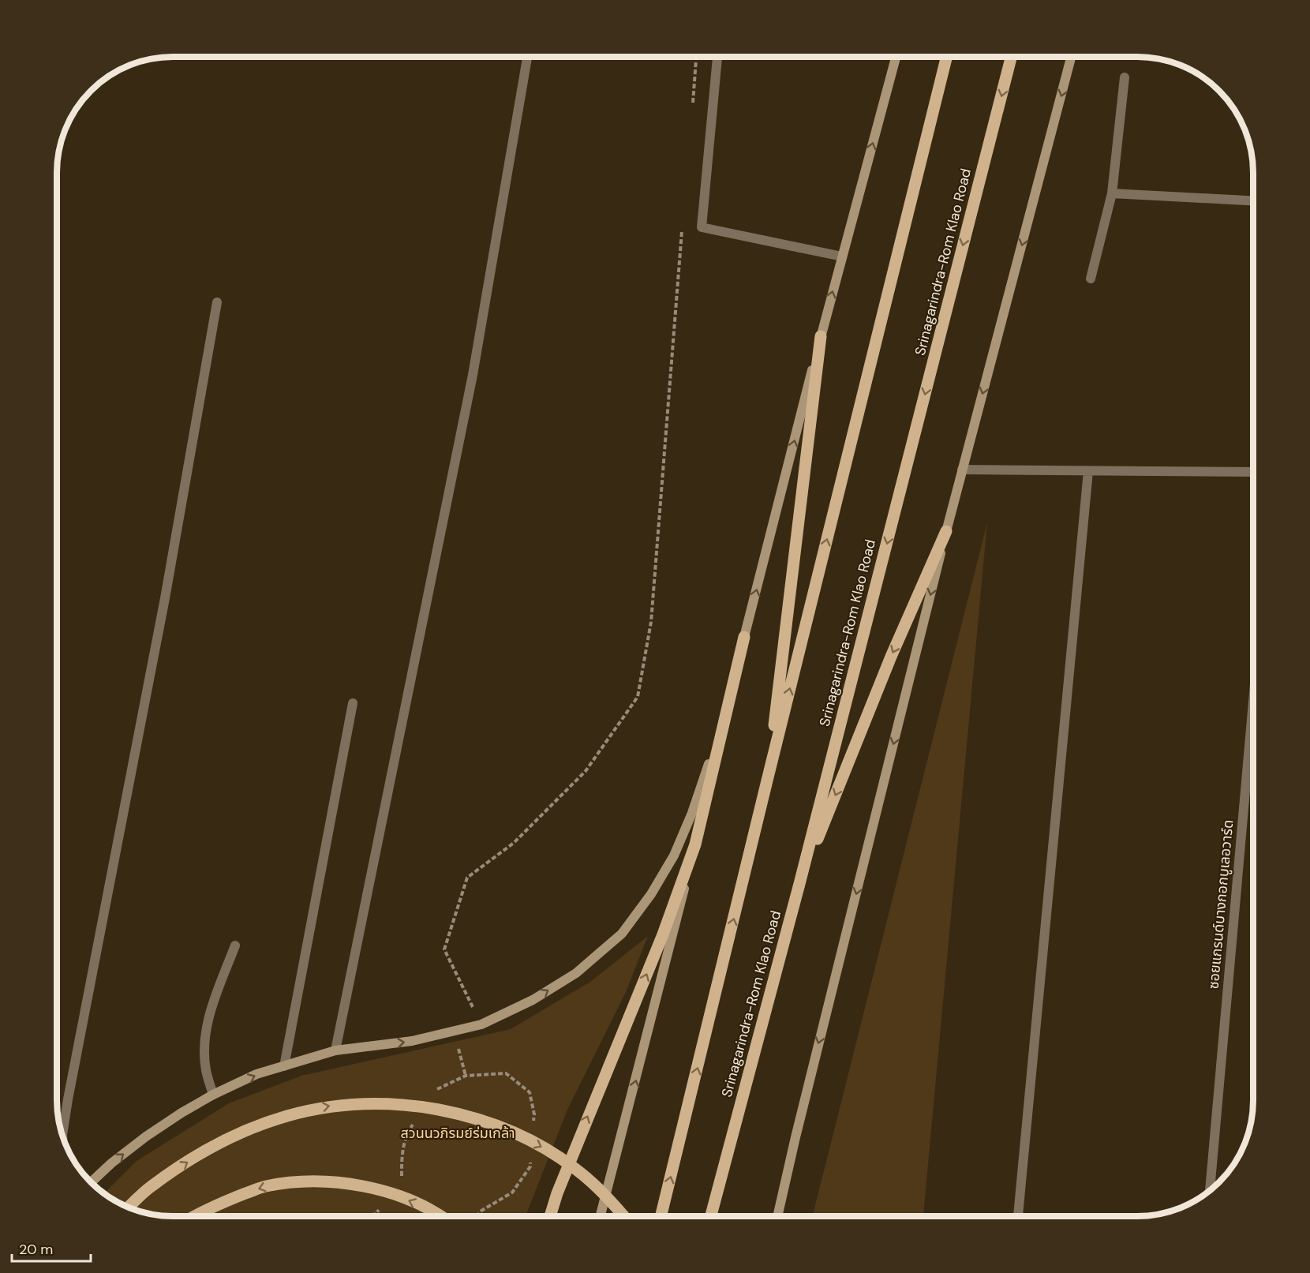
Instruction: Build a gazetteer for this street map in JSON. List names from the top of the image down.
{
  "streets": {
    "main road": ["Srinagarindra-Rom Klao Road"],
    "street": ["ซอยแกรนด์บางกอกบูเลอวาร์ด"]
  },
  "parks": ["สวนนวภิรมย์ร่มเกล้า"],
  "scale_bar": "20 m"
}
